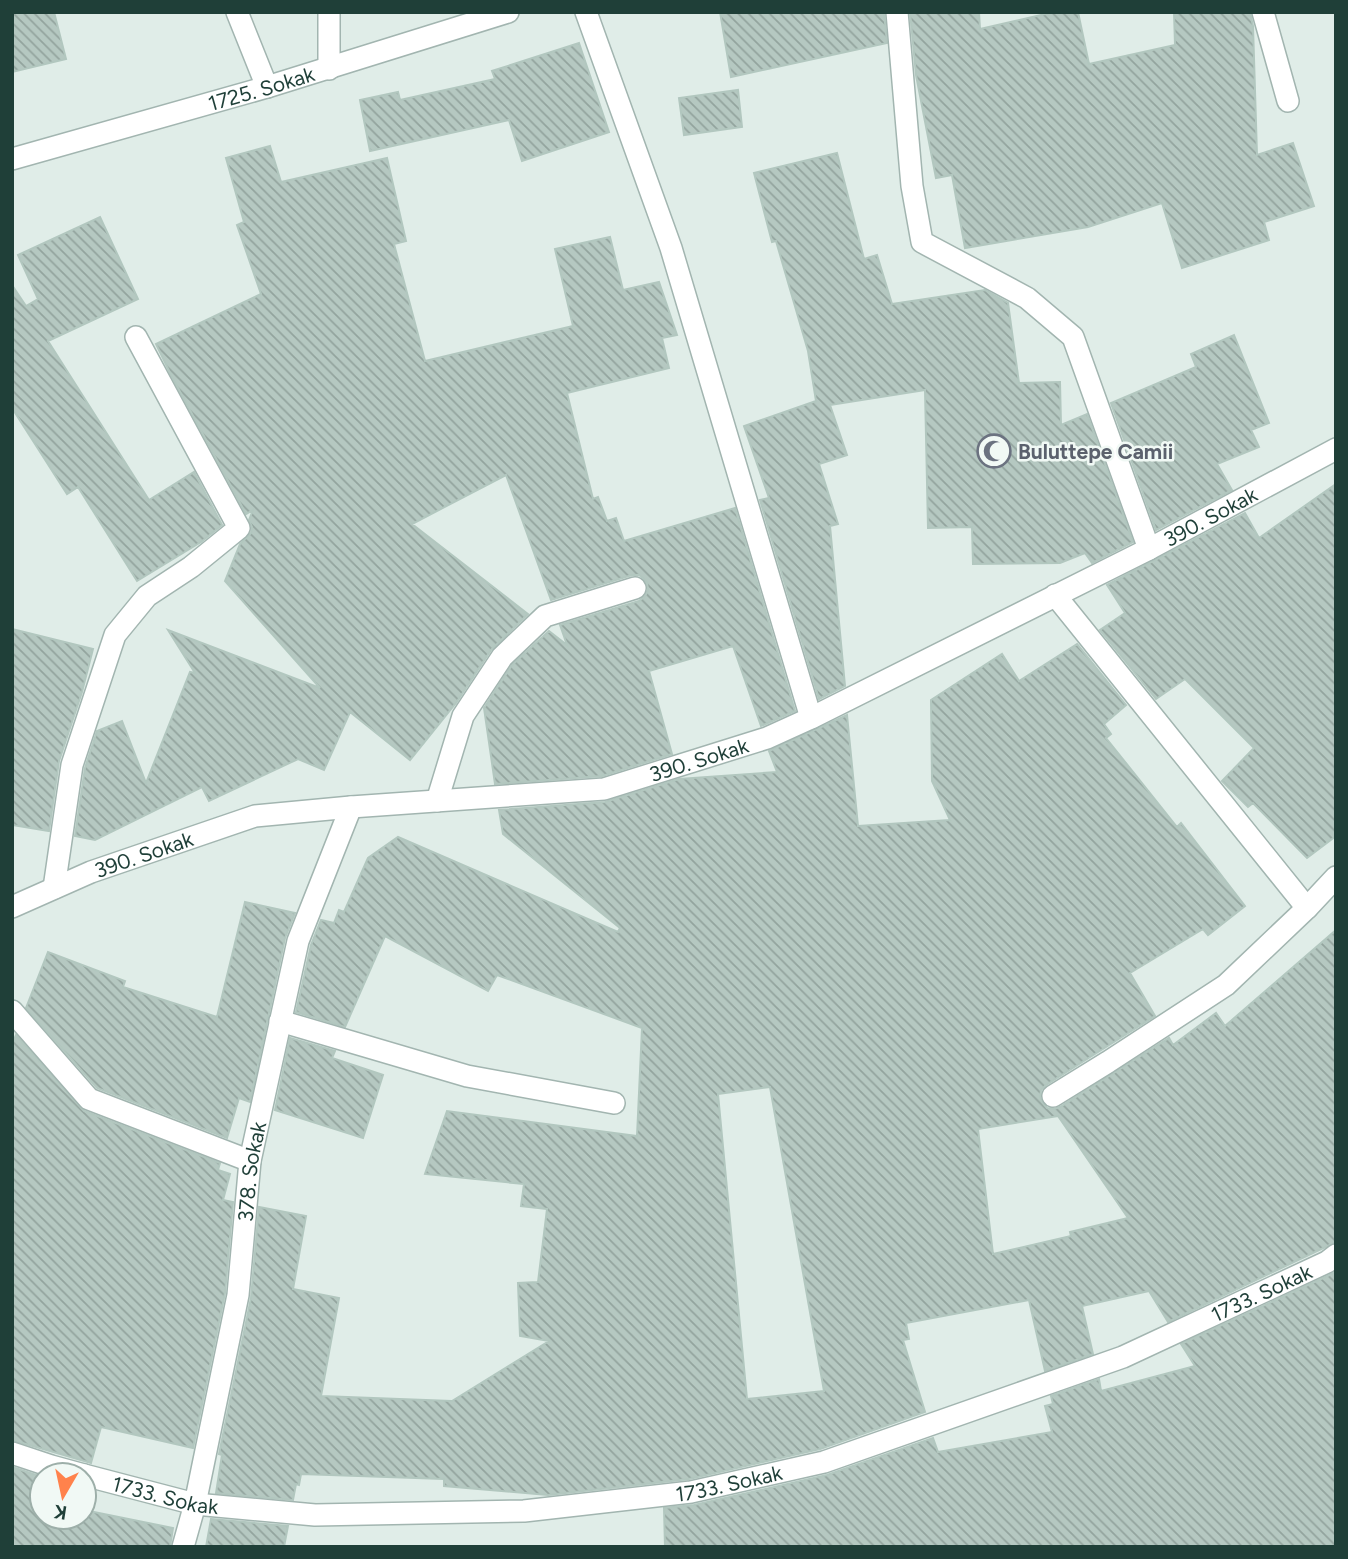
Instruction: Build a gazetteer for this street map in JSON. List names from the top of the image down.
{
  "streets": {
    "street": [
      "1725. Sokak",
      "390. Sokak",
      "378. Sokak",
      "1733. Sokak"
    ]
  },
  "crossings": [
    ["390. Sokak", "378. Sokak"],
    ["378. Sokak", "1733. Sokak"]
  ],
  "places": {
    "mosque": ["Buluttepe Camii"]
  },
  "north": "bottom"
}
